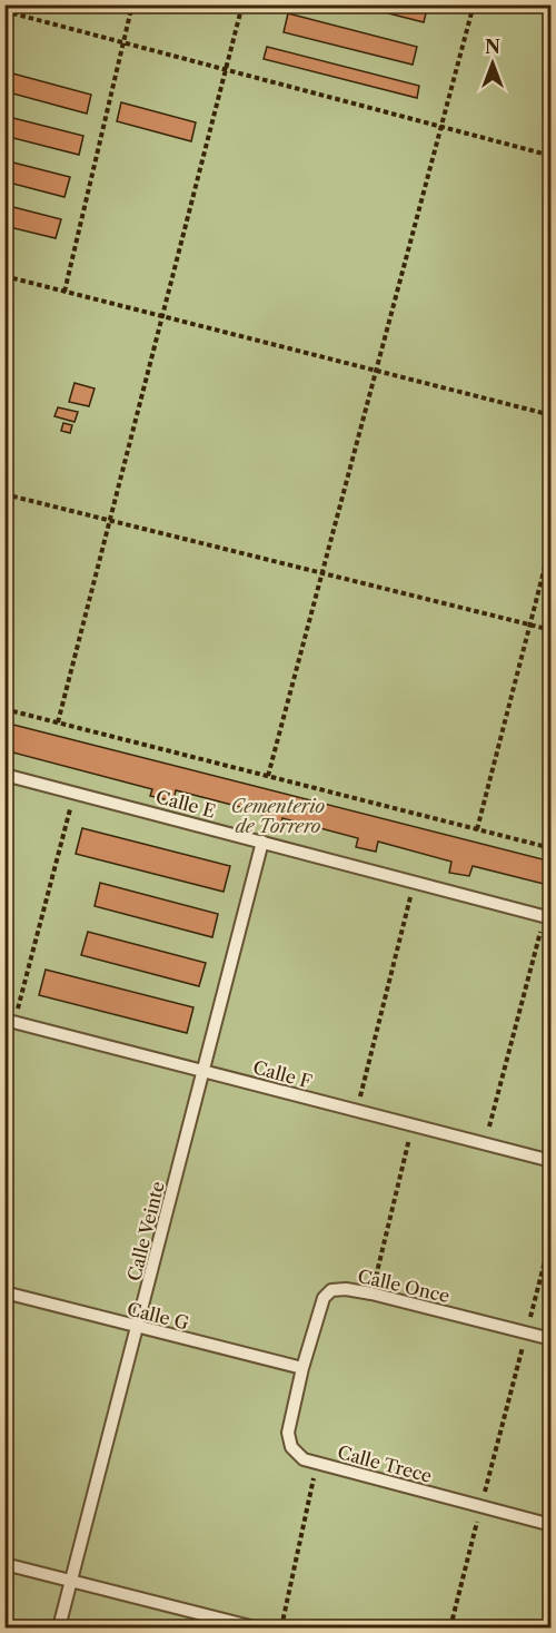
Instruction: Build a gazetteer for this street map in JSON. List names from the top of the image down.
{
  "streets": {
    "lane": [
      "Calle E",
      "Calle F",
      "Calle Veinte",
      "Calle Once",
      "Calle G",
      "Calle Trece"
    ]
  },
  "crossings": [
    ["Calle E", "Calle Veinte"],
    ["Calle F", "Calle Veinte"],
    ["Calle Veinte", "Calle G"],
    ["Calle Once", "Calle G"],
    ["Calle Once", "Calle Trece"],
    ["Calle G", "Calle Trece"]
  ],
  "parks": ["Cementerio de Torrero"],
  "north": "top"
}
